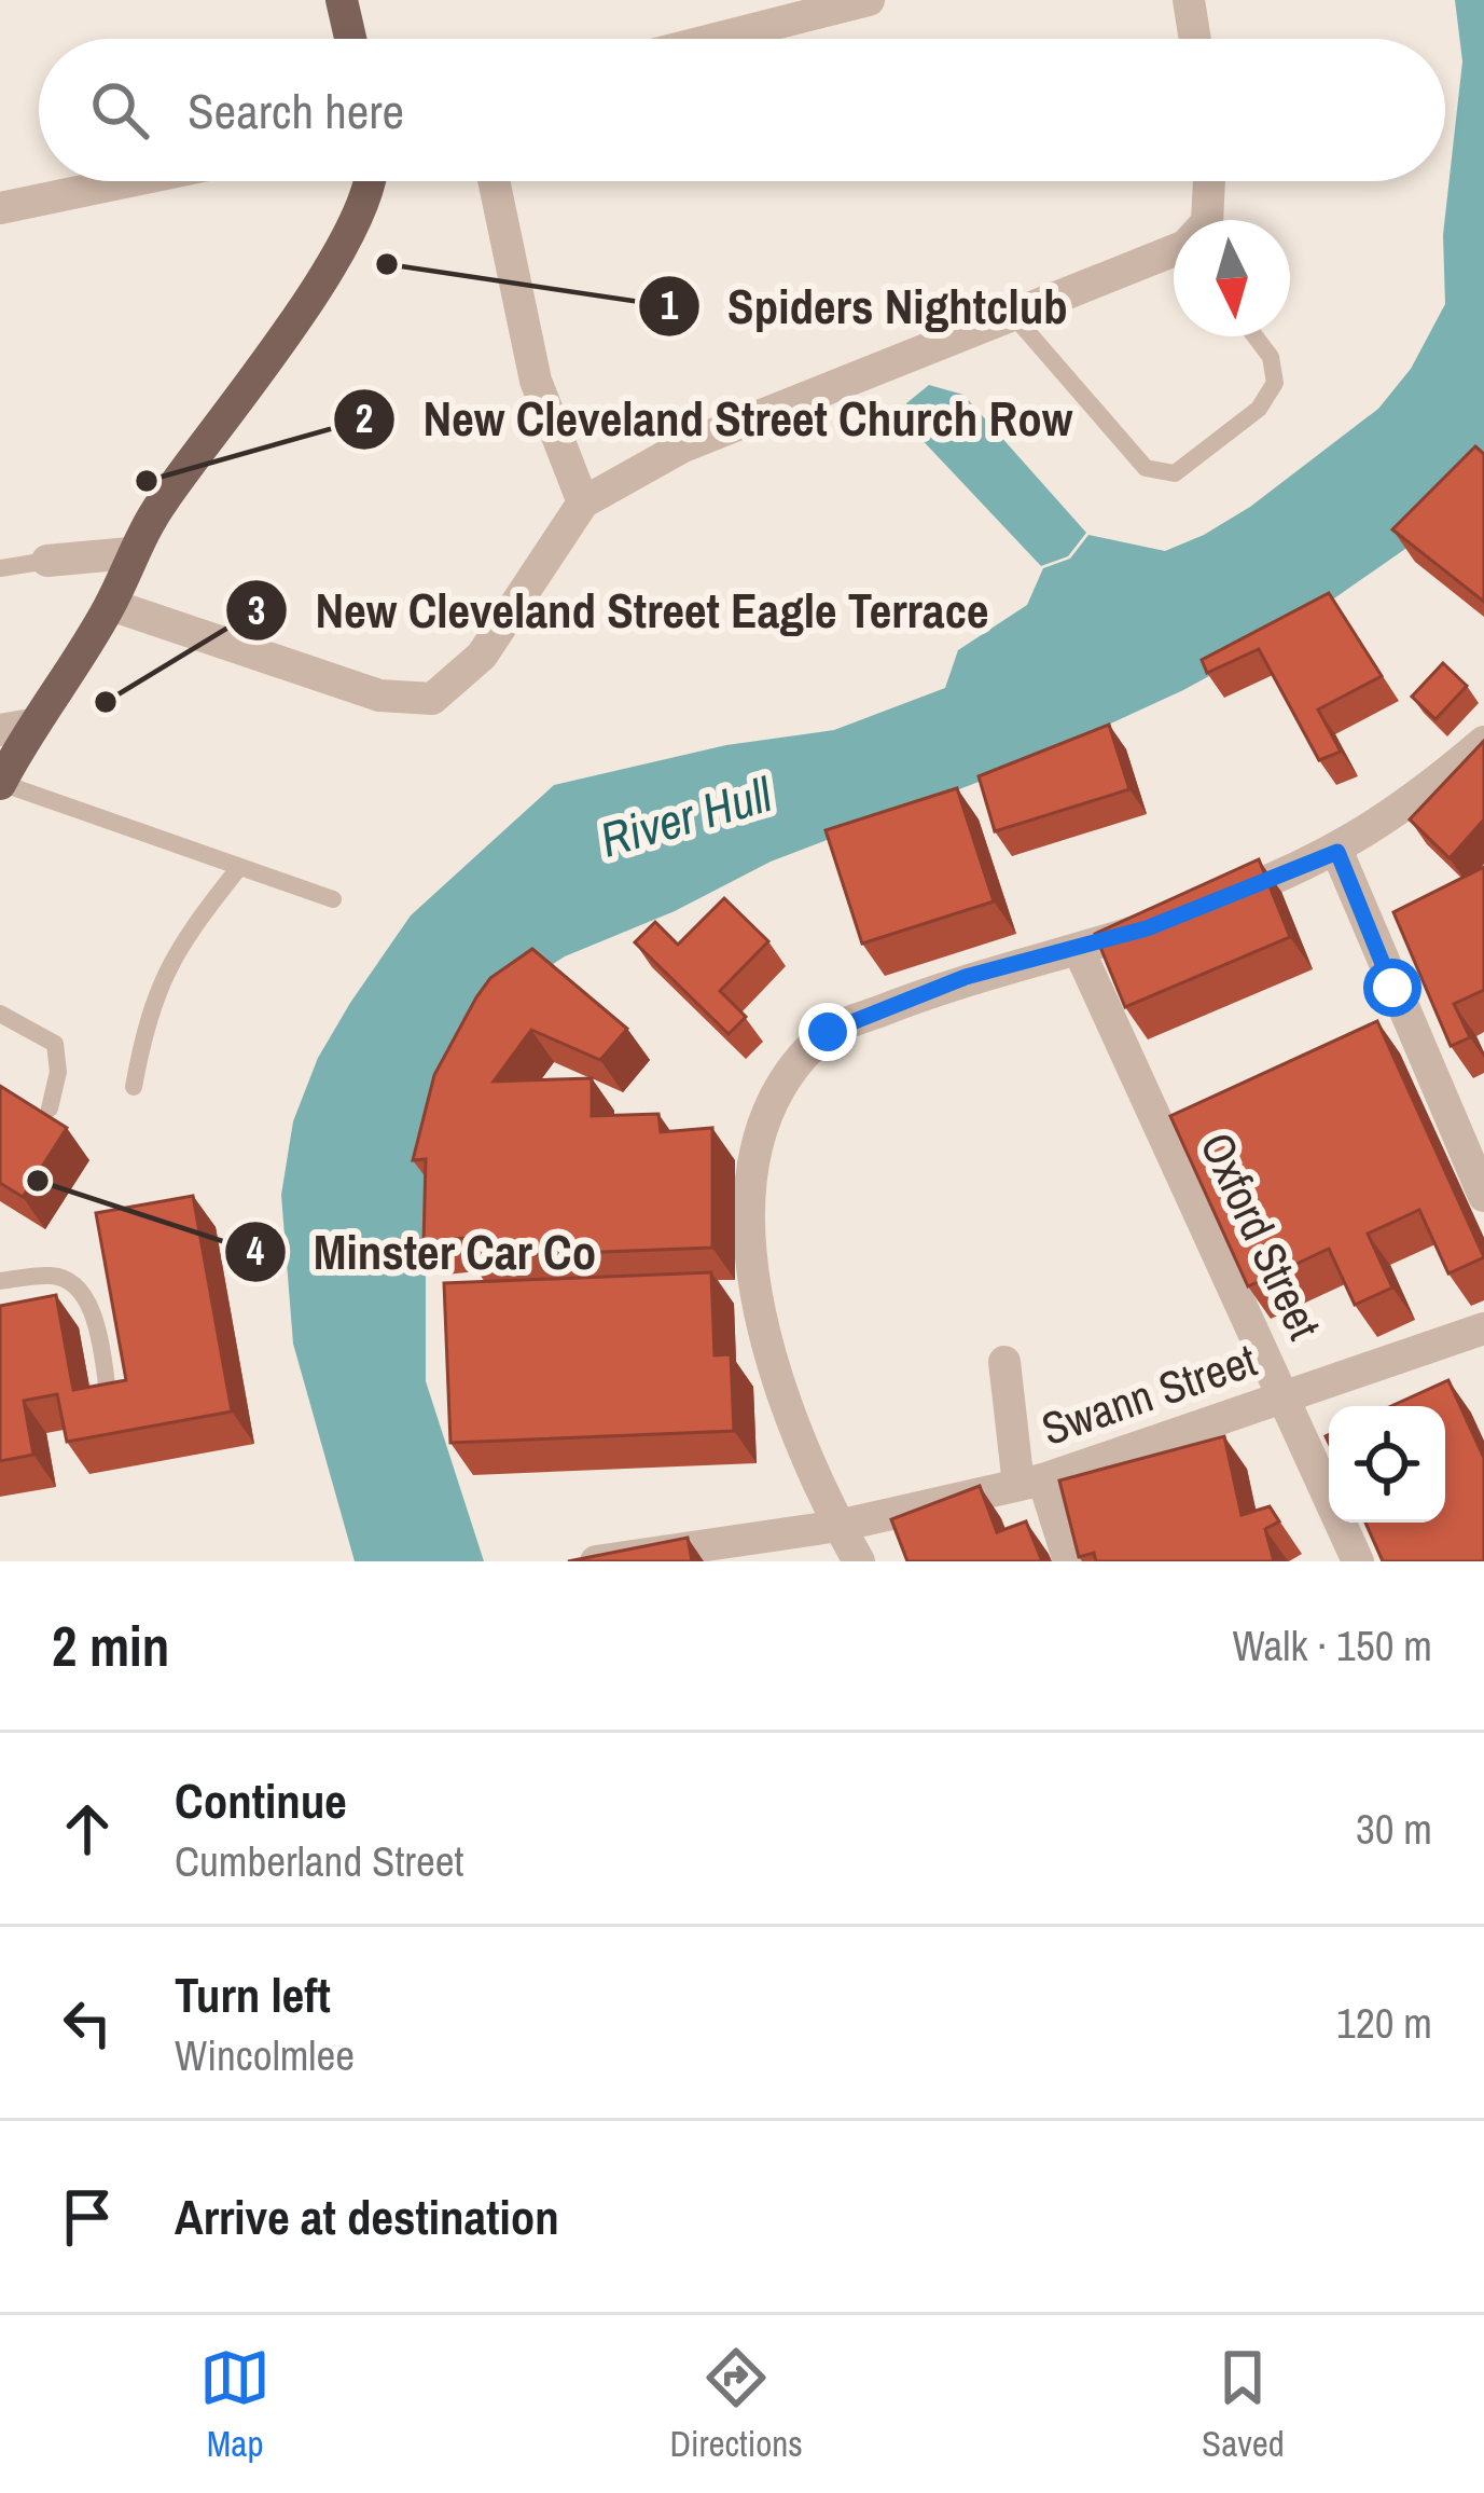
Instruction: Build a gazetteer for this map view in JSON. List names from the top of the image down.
{
  "streets": {
    "street": ["Oxford Street", "Swann Street"]
  },
  "crossings": [
    ["Oxford Street", "Swann Street"]
  ],
  "water": ["River Hull"],
  "places": [
    "Spiders Nightclub",
    "New Cleveland Street Church Row",
    "New Cleveland Street Eagle Terrace",
    "Minster Car Co"
  ],
  "north": "bottom",
  "page": {
    "search": "Search here",
    "heading": ["2 min", "Walk · 150 m"],
    "list": [
      ["Continue", "Cumberland Street", "30 m"],
      ["Turn left", "Wincolmlee", "120 m"],
      "Arrive at destination"
    ],
    "nav": ["Map", "Directions", "Saved"]
  }
}
